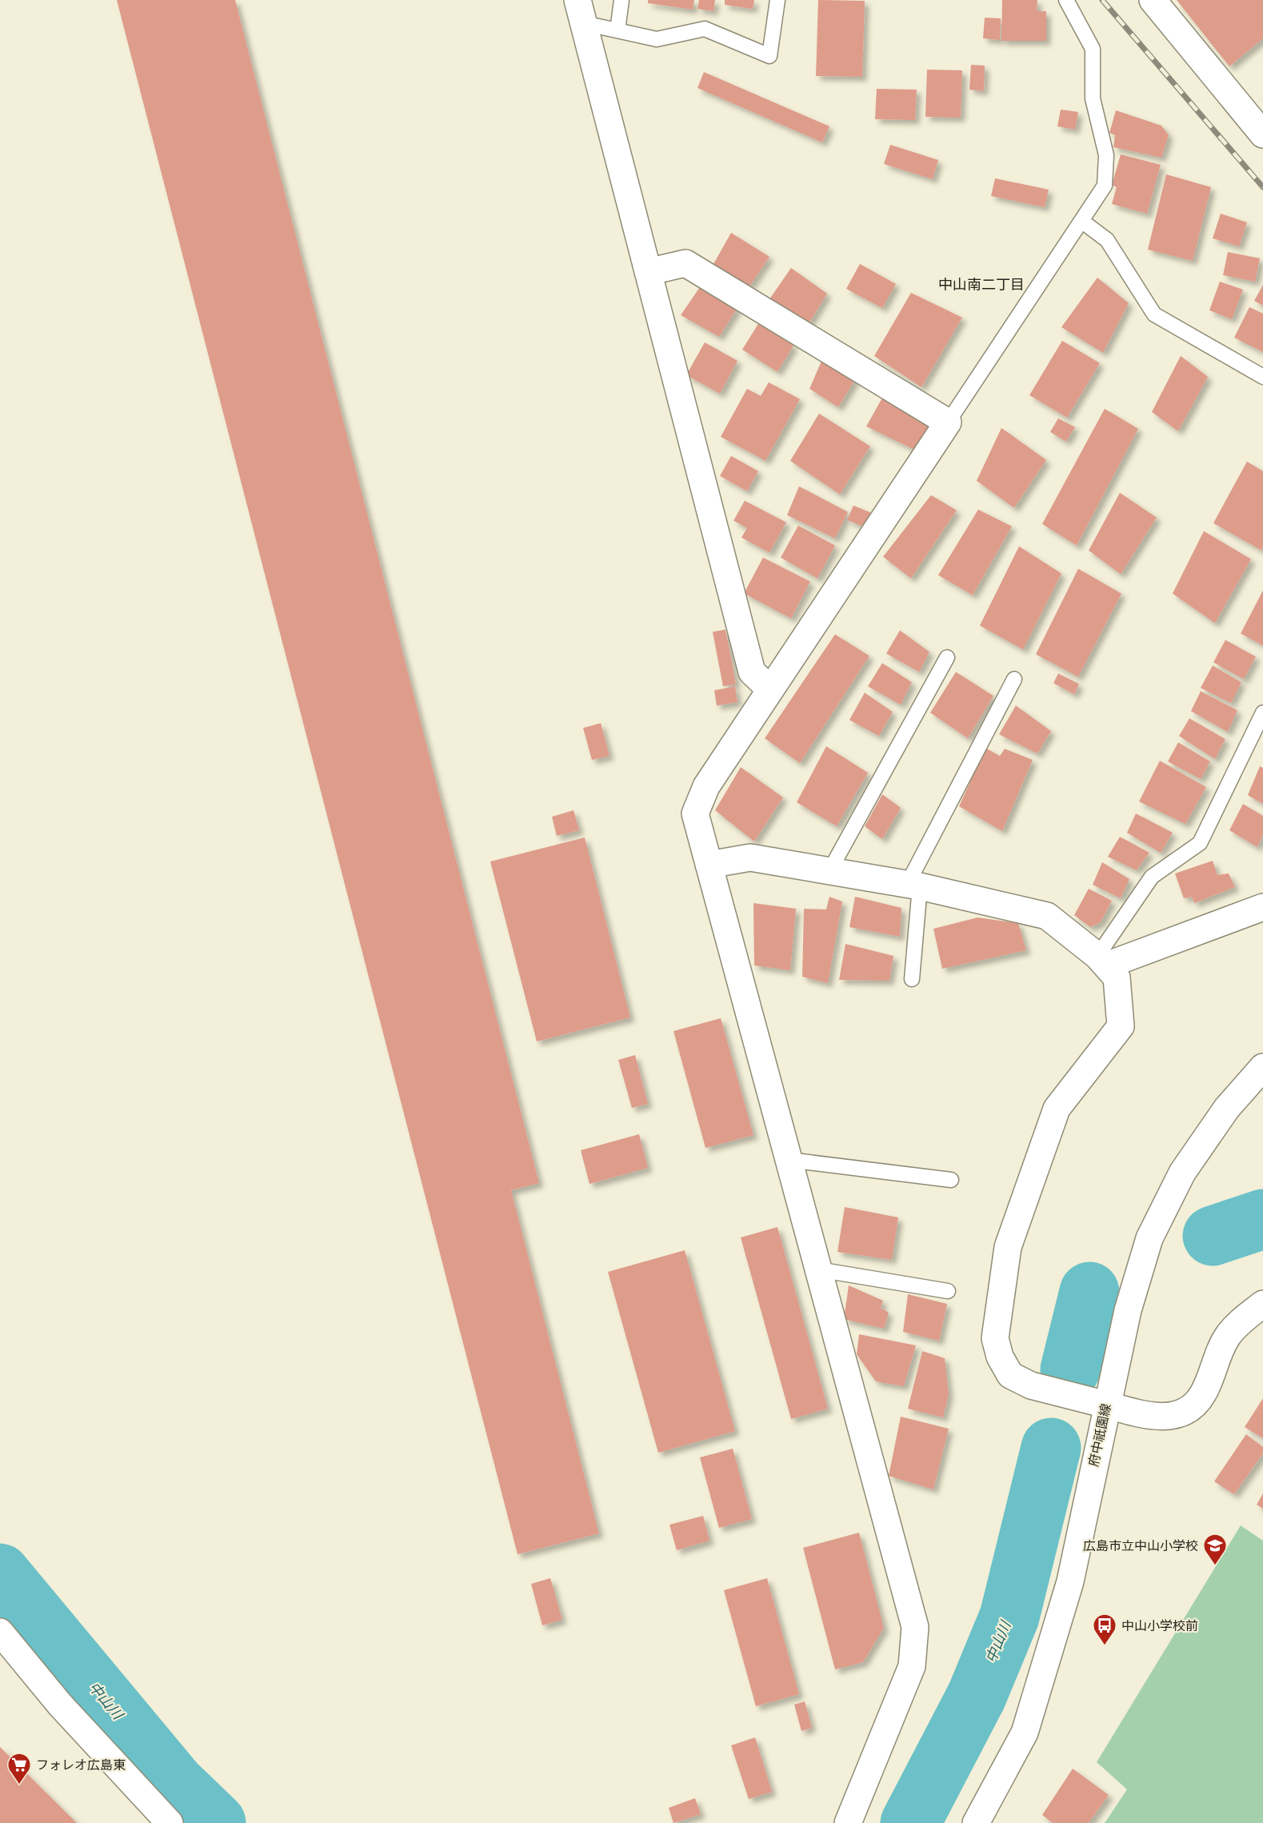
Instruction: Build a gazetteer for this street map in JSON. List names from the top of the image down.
{
  "streets": {
    "street": ["府中祇園線"]
  },
  "districts": ["中山南二丁目"],
  "water": ["中山川"],
  "places": {
    "school or university": ["広島市立中山小学校"],
    "bus stop": ["中山小学校前"],
    "supermarket": ["フォレオ広島東"]
  }
}
